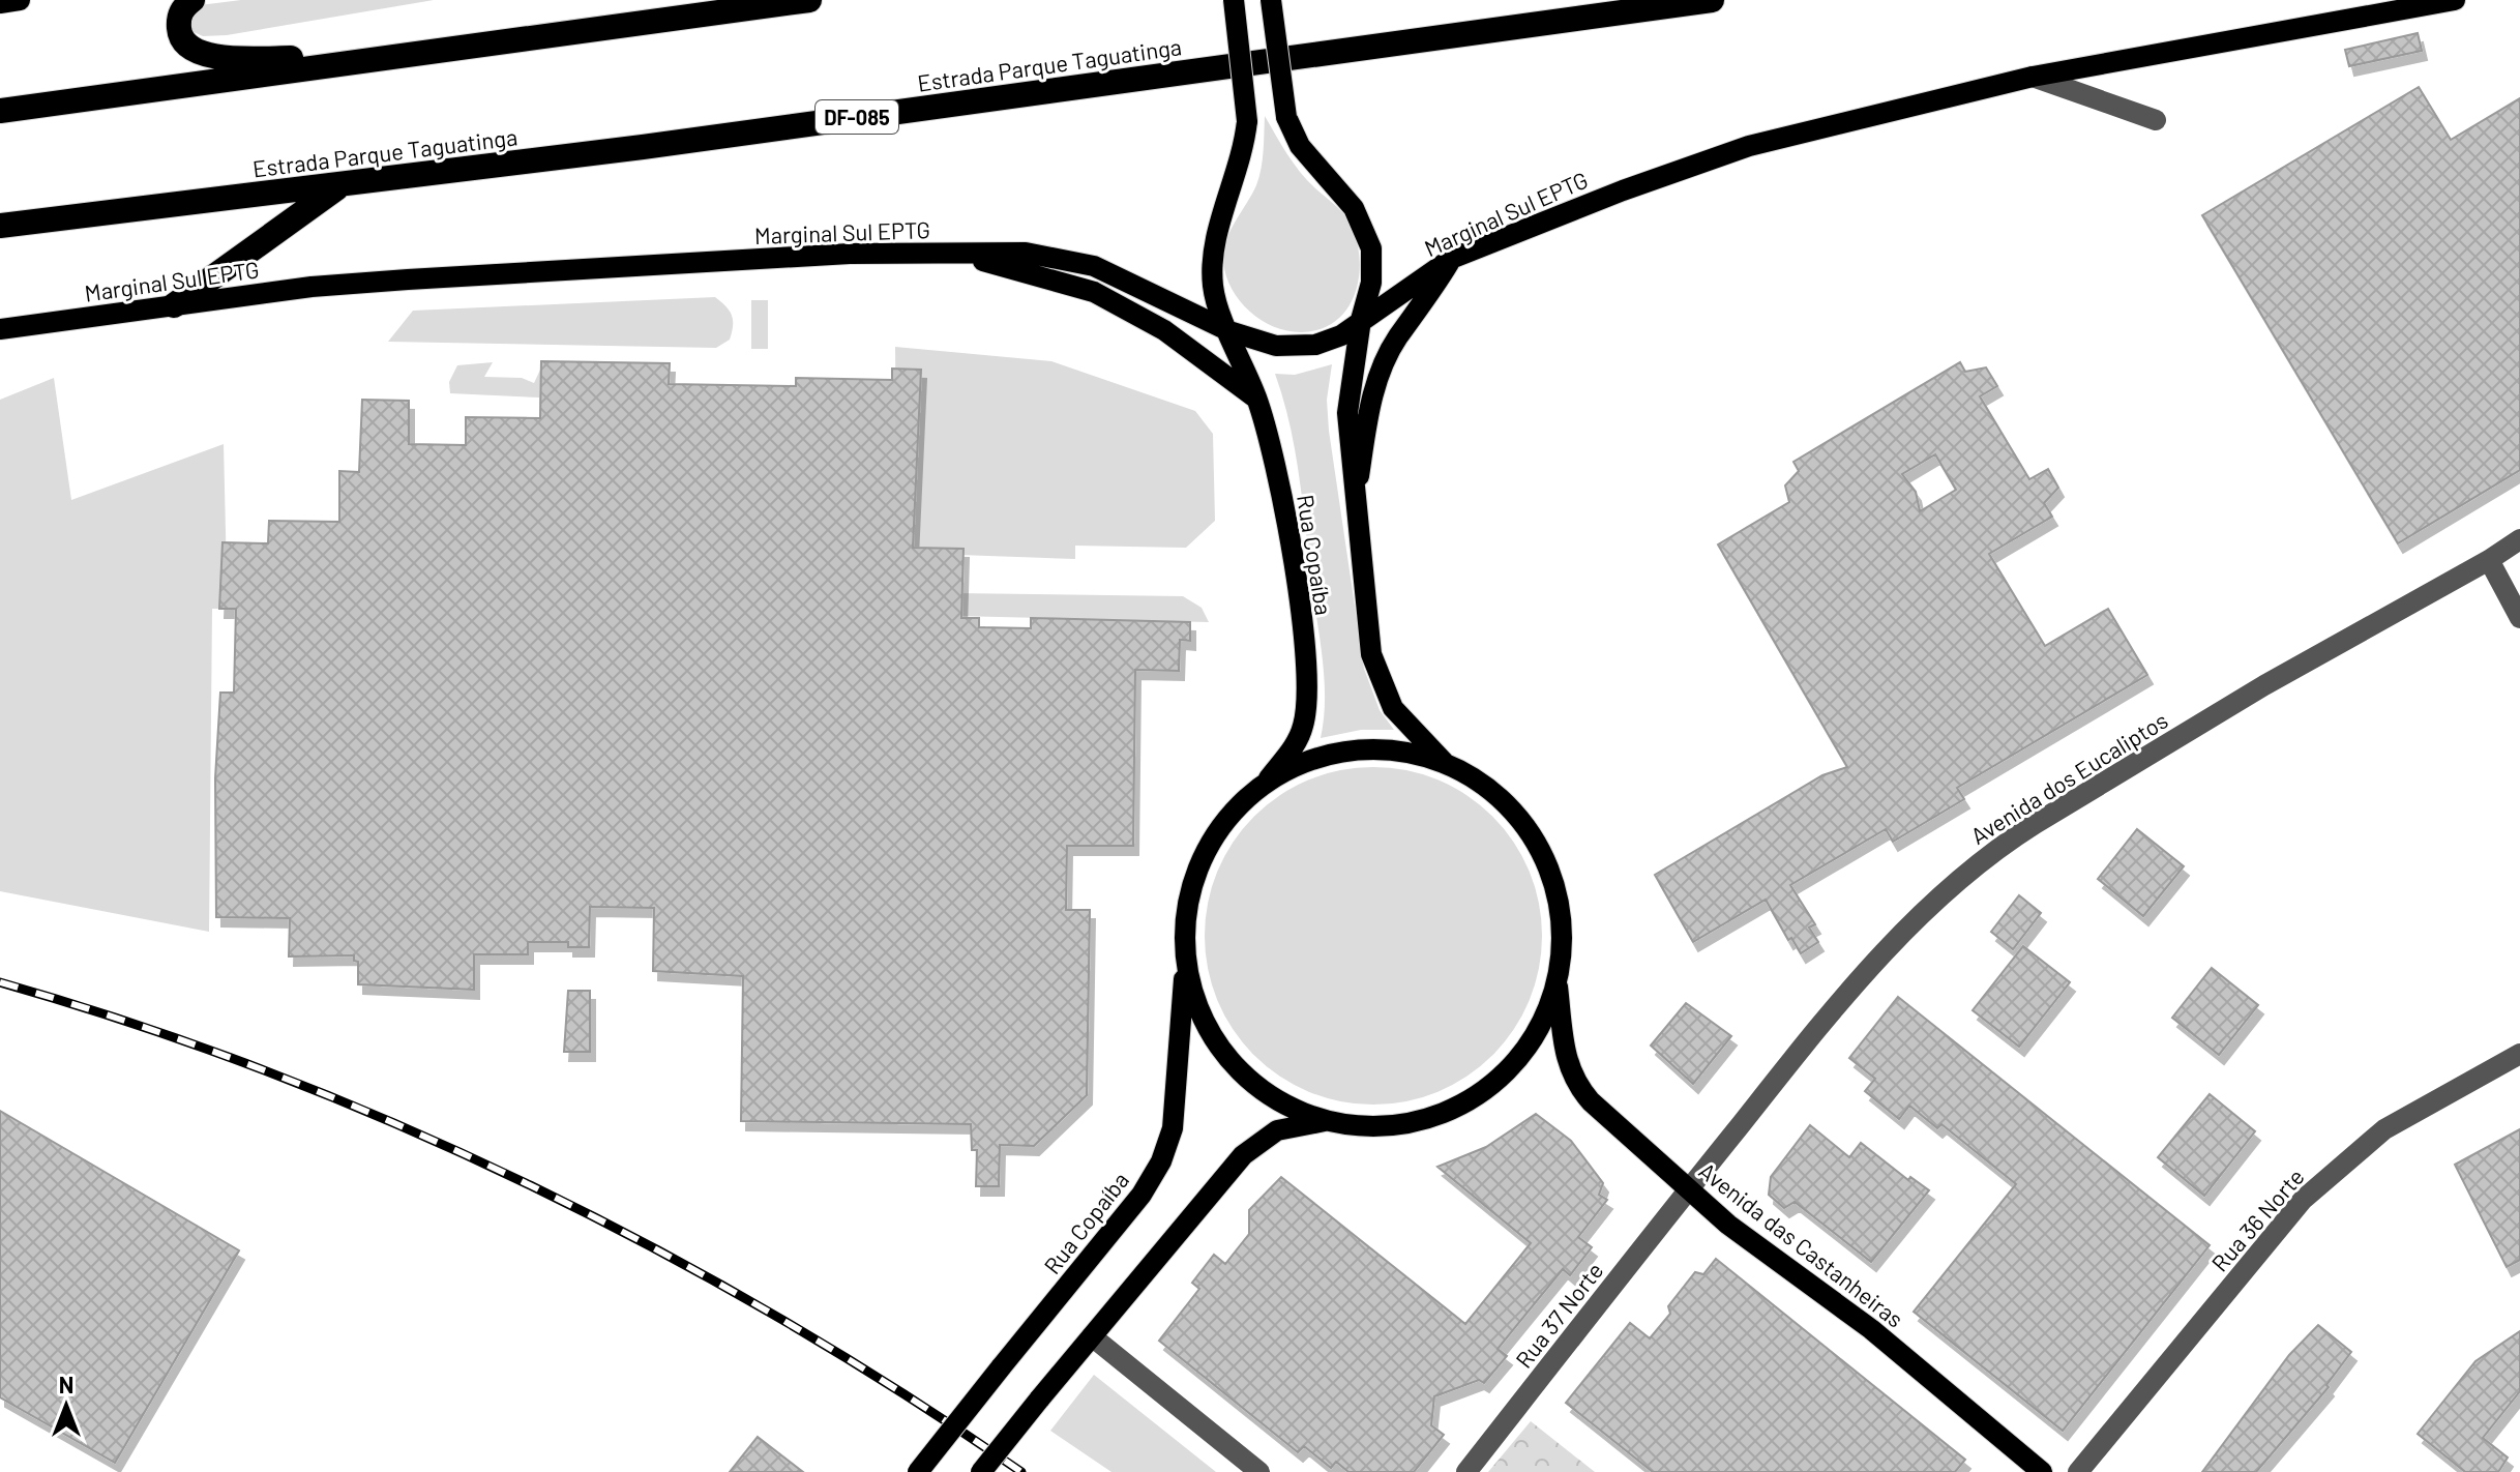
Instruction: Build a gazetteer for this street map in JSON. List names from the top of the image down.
{
  "streets": {
    "highway": ["Estrada Parque Taguatinga", "DF-085"],
    "main road": ["Marginal Sul EPTG", "Rua Copaíba", "Avenida das Castanheiras"],
    "street": ["Avenida dos Eucaliptos", "Rua 36 Norte", "Rua 37 Norte"]
  },
  "crossings": [
    ["Marginal Sul EPTG", "Rua Copaíba"],
    ["Avenida dos Eucaliptos", "Avenida das Castanheiras"],
    ["Avenida dos Eucaliptos", "Rua 37 Norte"],
    ["Avenida das Castanheiras", "Rua 37 Norte"]
  ],
  "north": "top"
}
